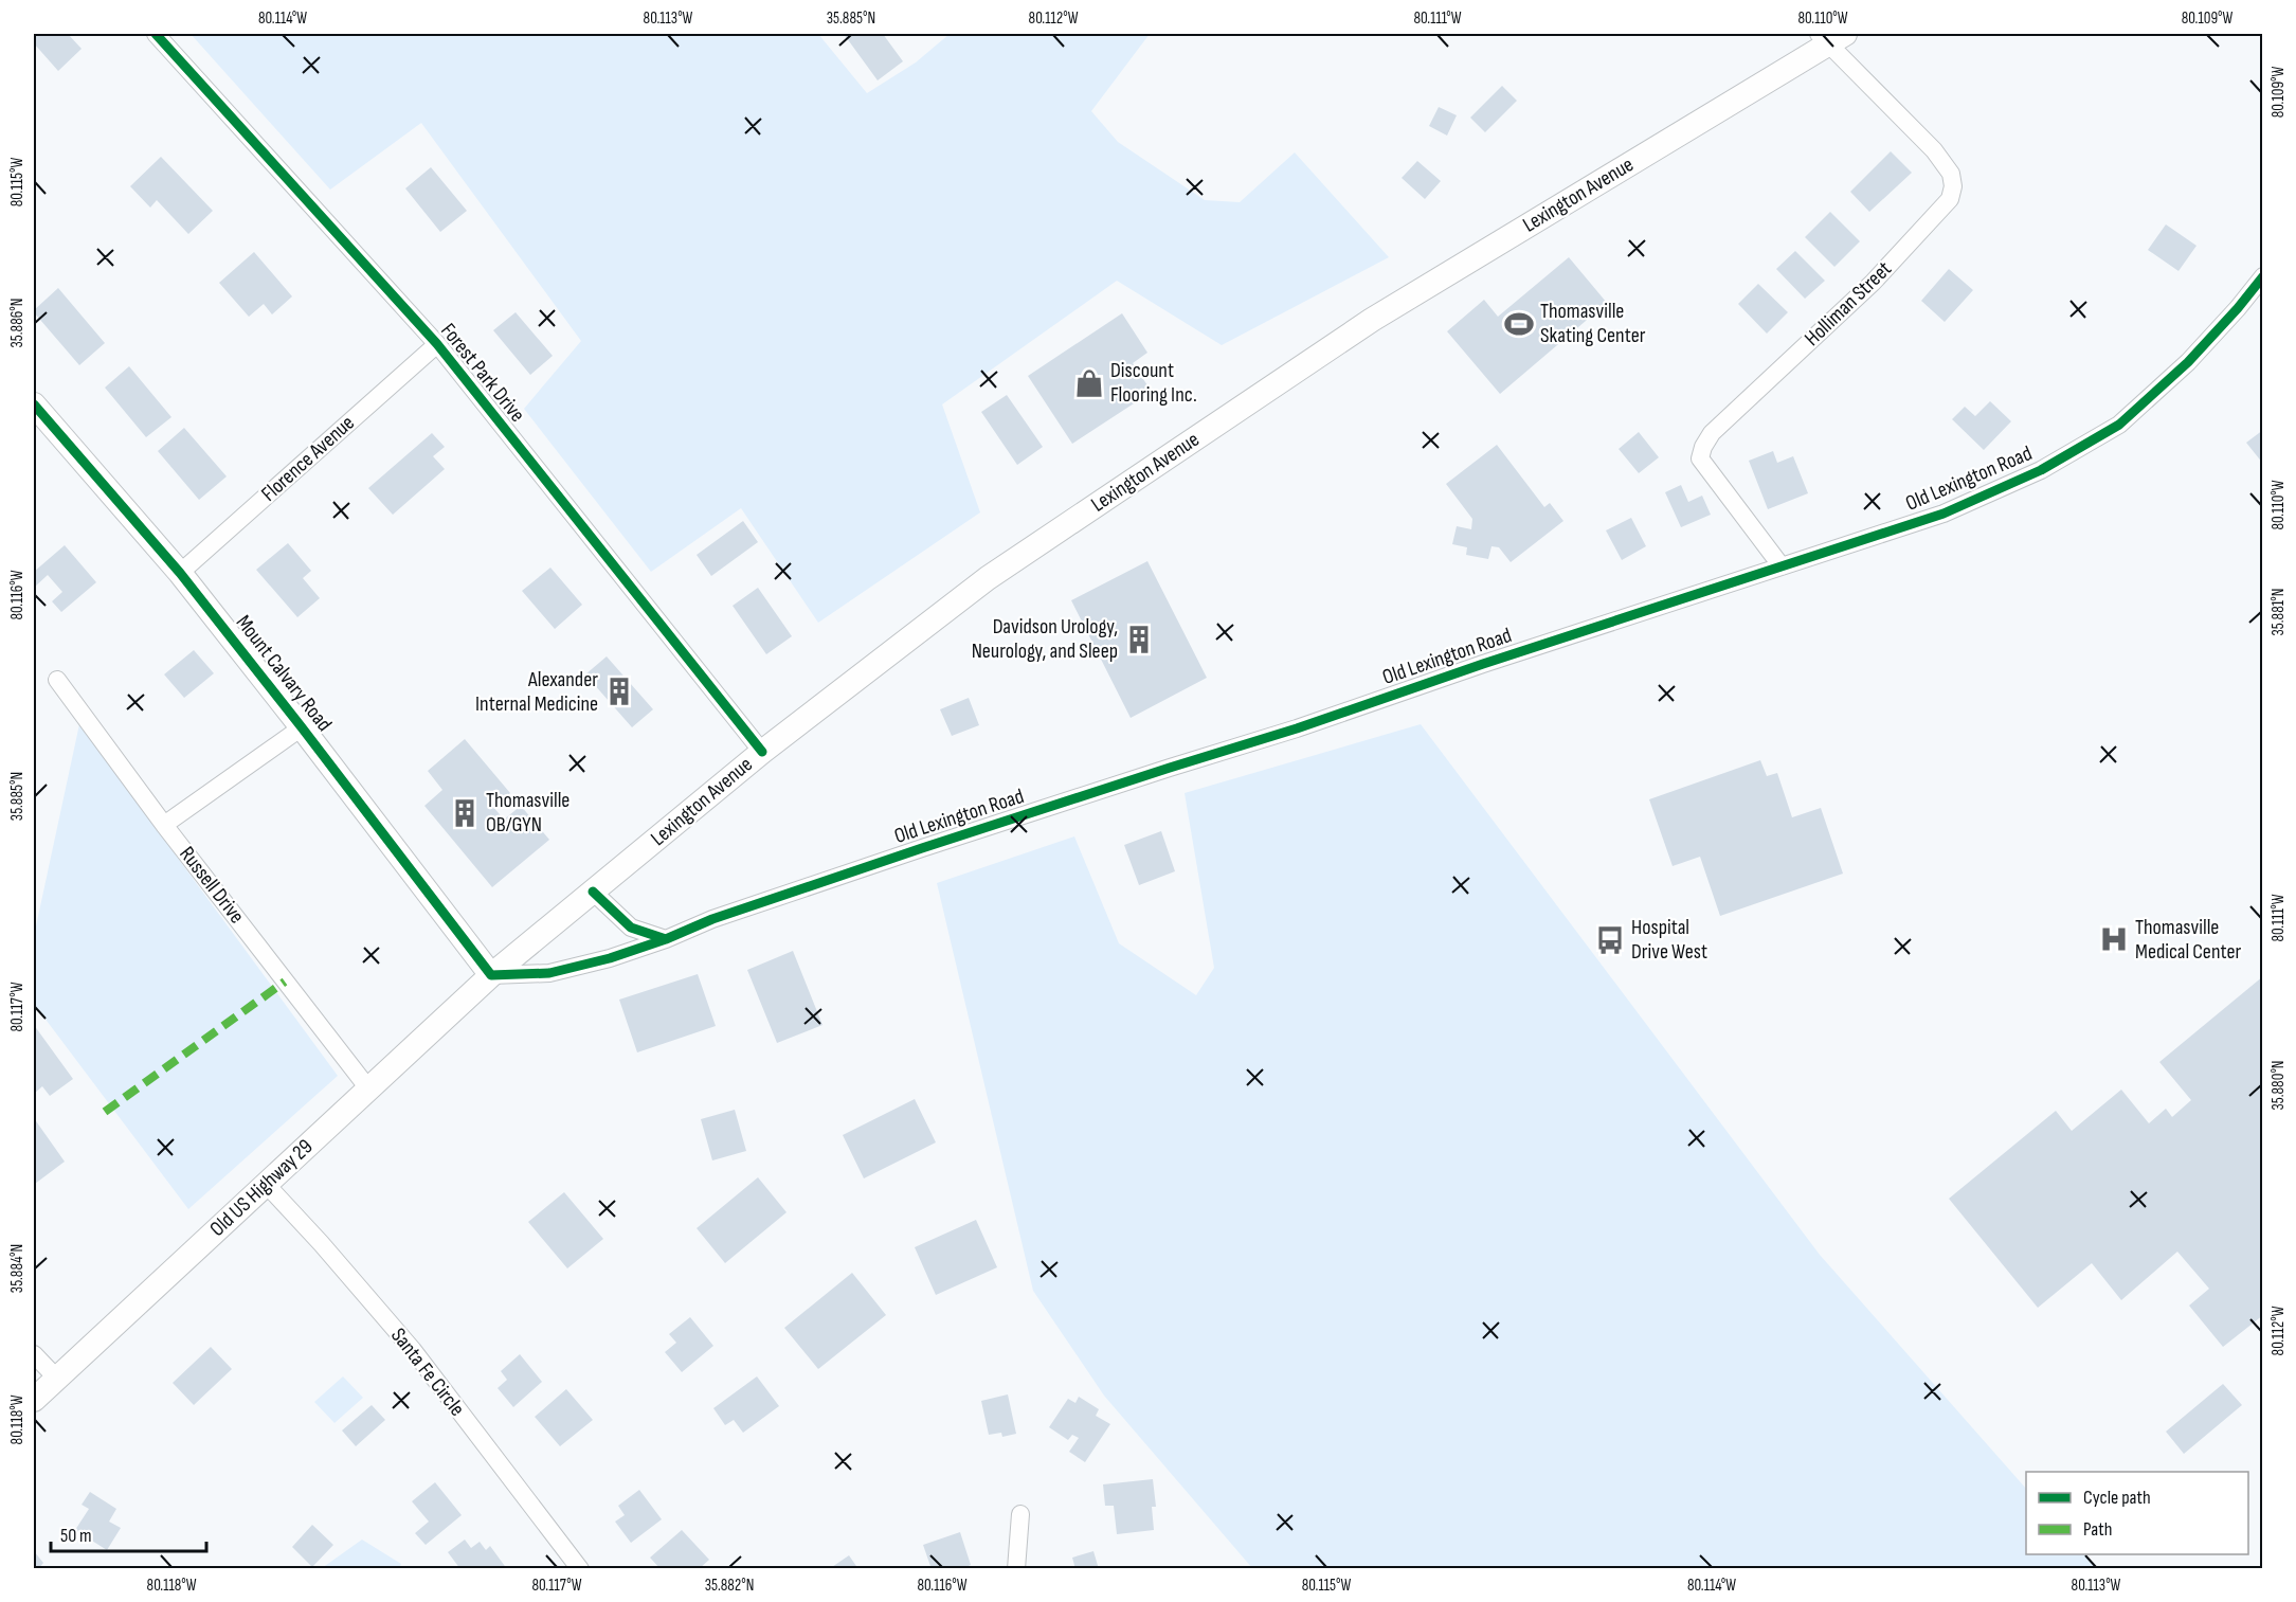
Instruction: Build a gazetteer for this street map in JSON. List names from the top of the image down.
{
  "streets": {
    "main road": ["Lexington Avenue", "Mount Calvary Road", "Old US Highway 29"],
    "street": [
      "Holliman Street",
      "Forest Park Drive",
      "Florence Avenue",
      "Old Lexington Road",
      "Russell Drive",
      "Santa Fe Circle"
    ]
  },
  "crossings": [
    ["Lexington Avenue", "Holliman Street"],
    ["Lexington Avenue", "Forest Park Drive"],
    ["Lexington Avenue", "Old Lexington Road"],
    ["Lexington Avenue", "Mount Calvary Road"],
    ["Lexington Avenue", "Old US Highway 29"],
    ["Holliman Street", "Old Lexington Road"],
    ["Forest Park Drive", "Florence Avenue"],
    ["Florence Avenue", "Mount Calvary Road"],
    ["Old Lexington Road", "Mount Calvary Road"],
    ["Old Lexington Road", "Old US Highway 29"],
    ["Mount Calvary Road", "Old US Highway 29"],
    ["Russell Drive", "Old US Highway 29"],
    ["Old US Highway 29", "Santa Fe Circle"]
  ],
  "places": {
    "sports": ["Thomasville Skating Center"],
    "shop": ["Discount Flooring Inc."],
    "building": ["Davidson Urology, Neurology, and Sleep", "Alexander Internal Medicine", "Thomasville OB/GYN"],
    "hospital": ["Thomasville Medical Center"],
    "bus stop": ["Hospital Drive West"]
  },
  "legend": ["Cycle path", "Path"],
  "scale_bar": "50 m",
  "coordinates": [
    "80.114°W",
    "80.113°W",
    "35.885°N",
    "80.112°W",
    "80.111°W",
    "80.110°W",
    "80.109°W",
    "80.115°W",
    "35.886°N",
    "80.116°W",
    "35.881°N",
    "80.117°W",
    "35.880°N",
    "35.884°N",
    "80.118°W",
    "35.882°N"
  ]
}
